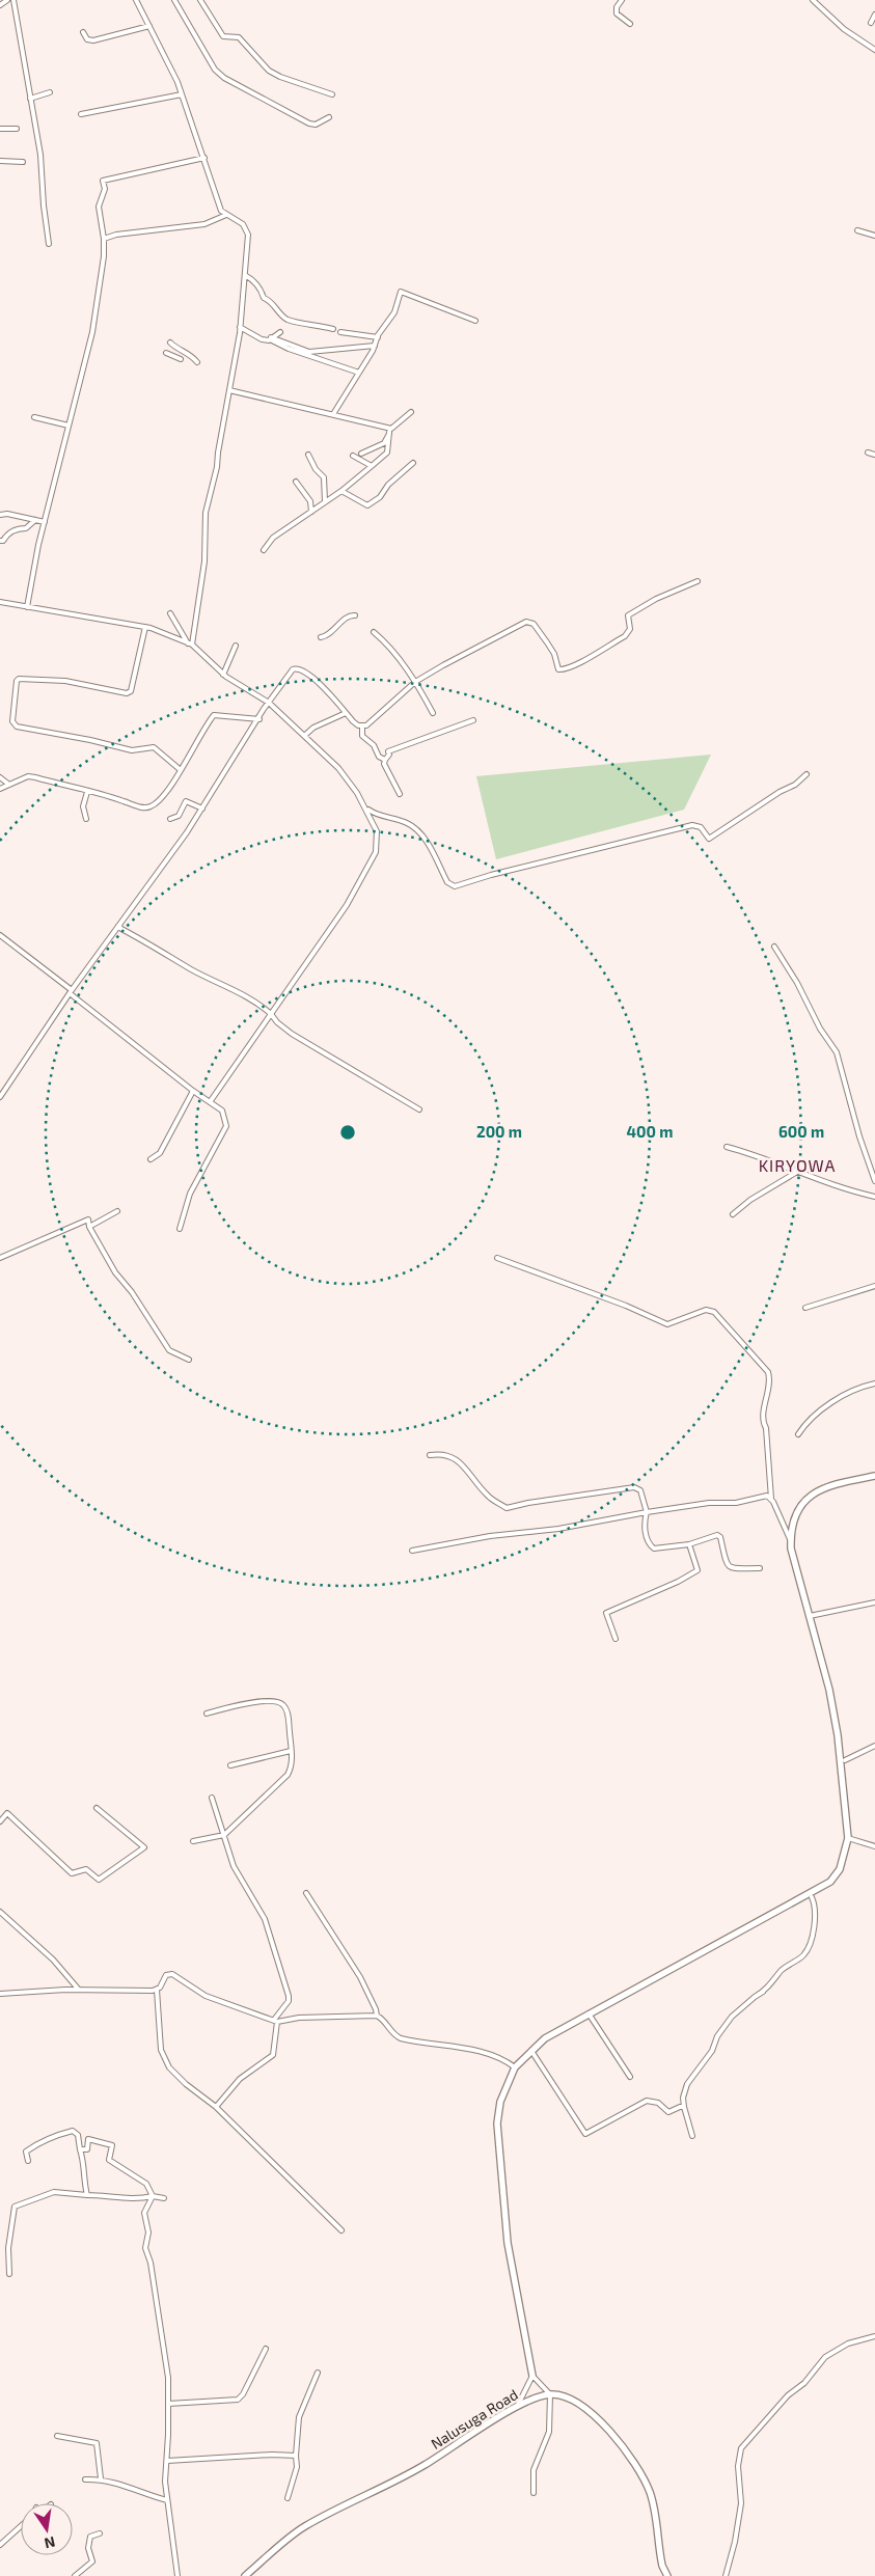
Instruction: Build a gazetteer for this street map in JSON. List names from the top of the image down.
{
  "streets": {
    "street": ["Nalusuga Road"]
  },
  "districts": ["KIRYOWA"],
  "north": "bottom",
  "rings": ["200 m", "400 m", "600 m"]
}
